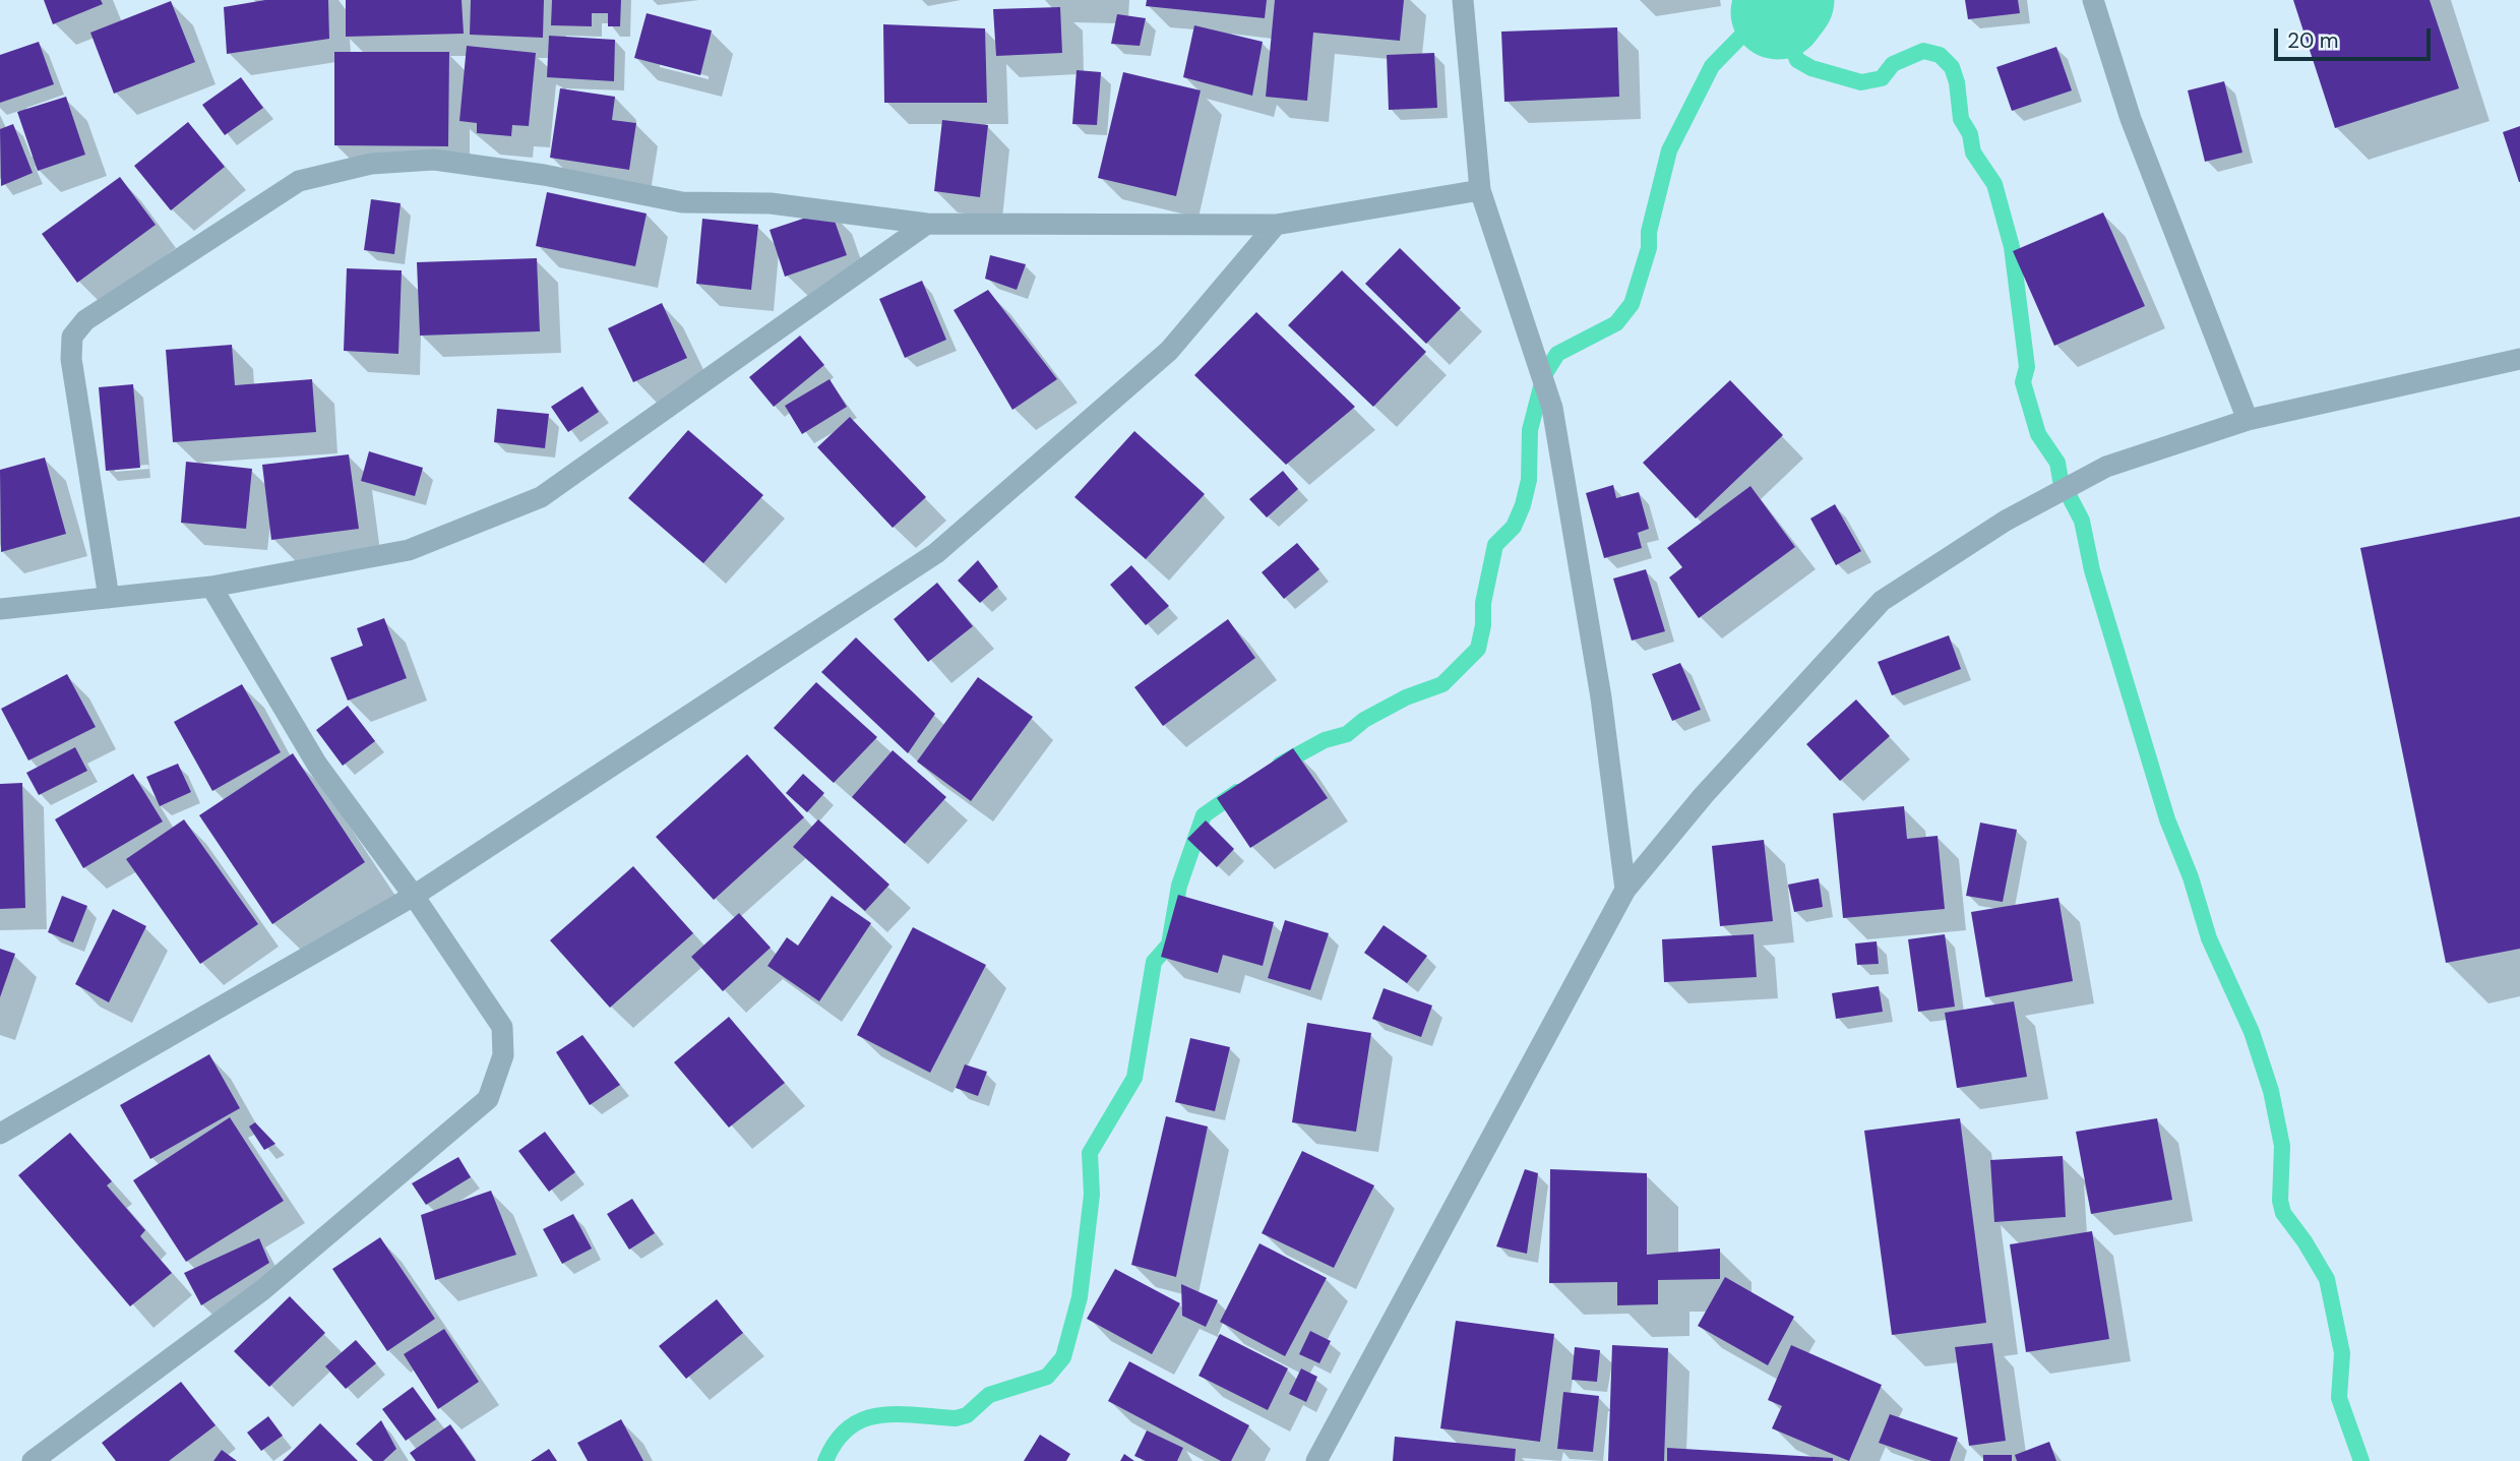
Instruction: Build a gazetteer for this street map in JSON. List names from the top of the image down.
{
  "scale_bar": "20 m"
}
